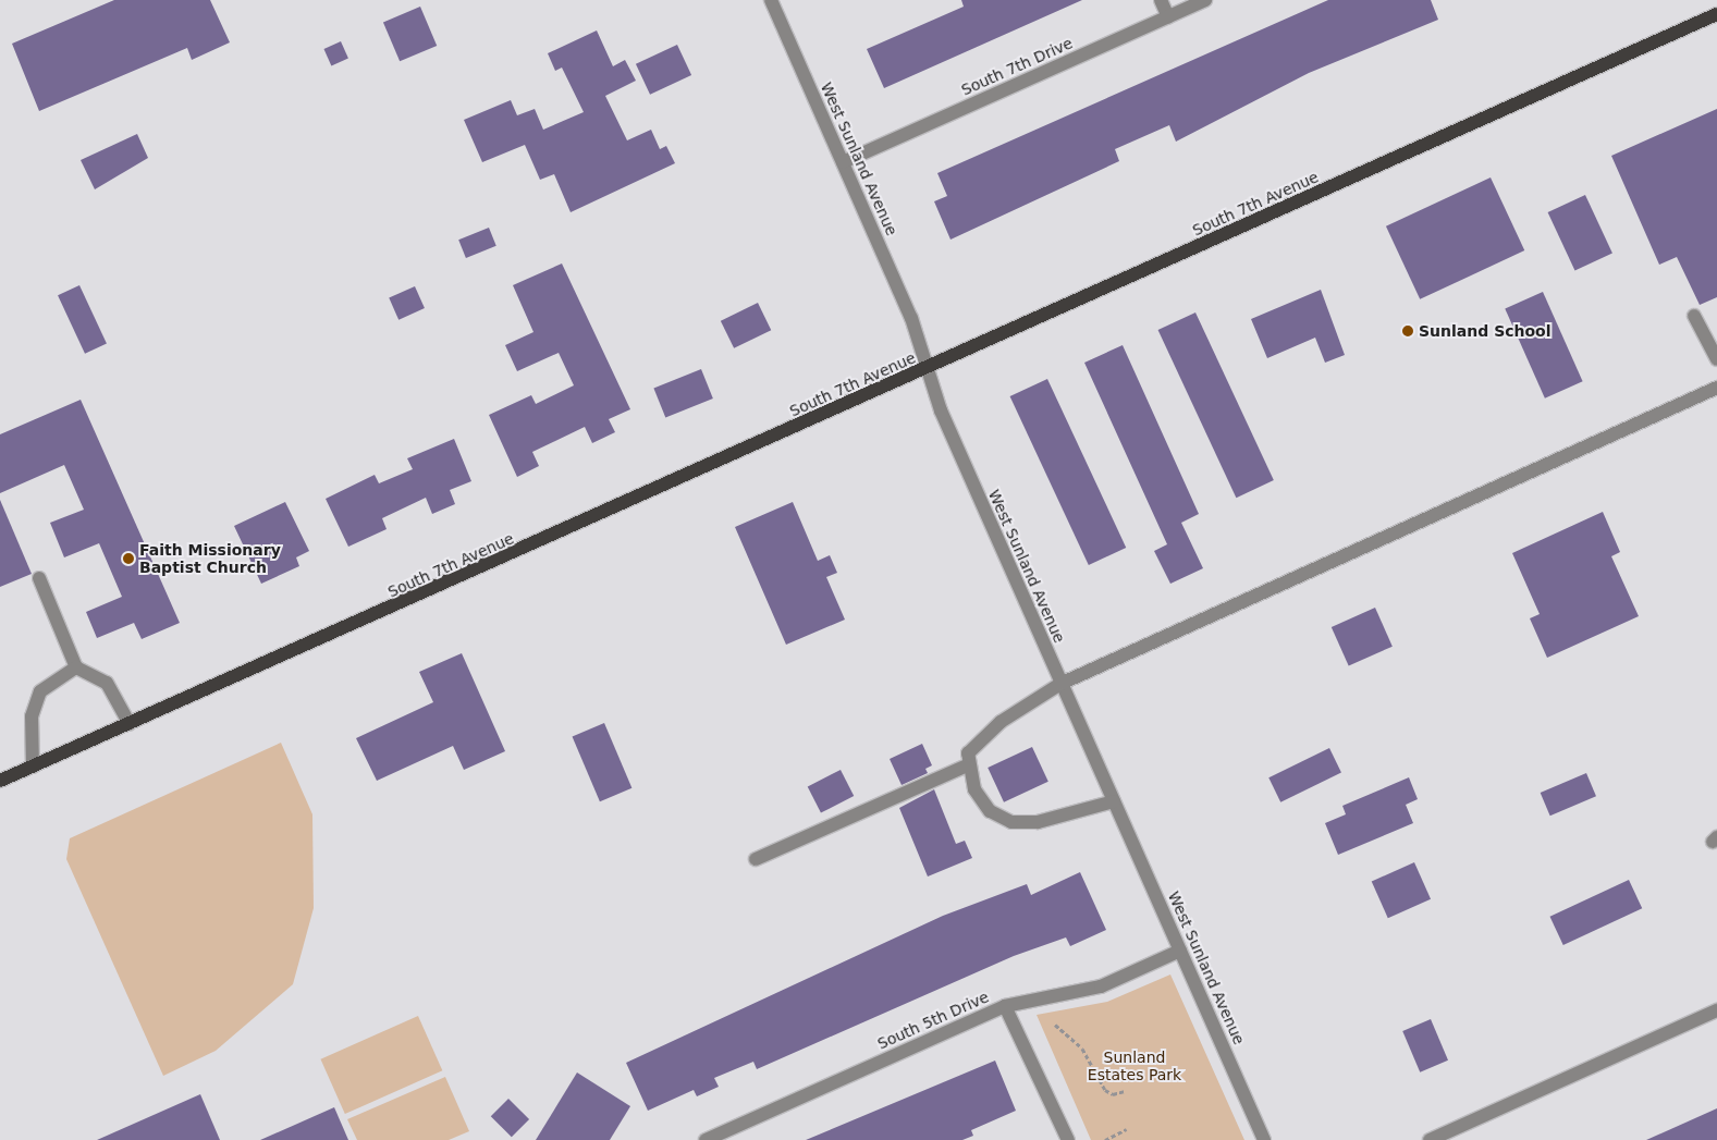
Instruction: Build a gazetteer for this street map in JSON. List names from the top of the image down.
{
  "streets": {
    "main road": ["South 7th Avenue"],
    "street": ["South 7th Drive", "West Sunland Avenue", "South 5th Drive"]
  },
  "crossings": [
    ["South 7th Drive", "West Sunland Avenue"],
    ["West Sunland Avenue", "South 7th Avenue"],
    ["West Sunland Avenue", "South 5th Drive"]
  ],
  "parks": ["Sunland Estates Park"],
  "places": ["Sunland School", "Faith Missionary Baptist Church"]
}
